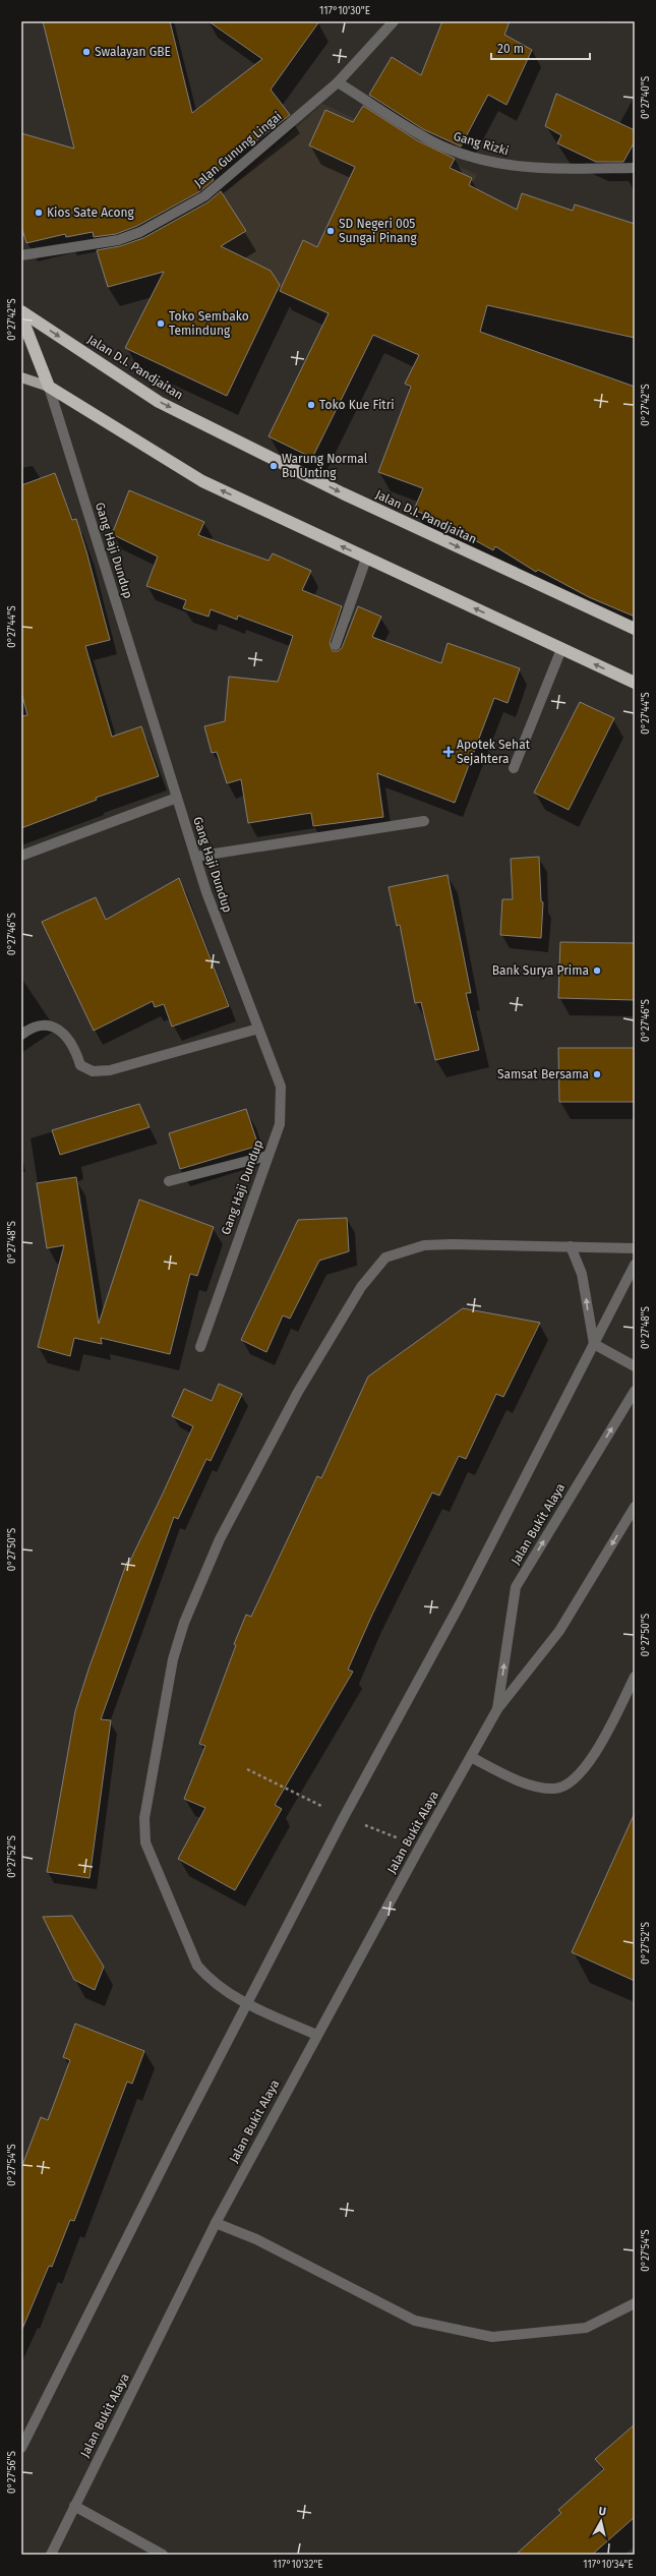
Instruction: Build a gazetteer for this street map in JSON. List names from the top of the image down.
{
  "streets": {
    "highway": ["Jalan D.I. Pandjaitan"],
    "street": [
      "Gang Rizki",
      "Jalan Gunung Lingai",
      "Gang Haji Dundup",
      "Jalan Bukit Alaya"
    ]
  },
  "crossings": [
    ["Gang Rizki", "Jalan Gunung Lingai"]
  ],
  "places": {
    "other": [
      "Swalayan GBE",
      "Kios Sate Acong",
      "SD Negeri 005 Sungai Pinang",
      "Toko Sembako Temindung",
      "Toko Kue Fitri",
      "Warung Normal Bu Unting",
      "Bank Surya Prima",
      "Samsat Bersama"
    ],
    "health": ["Apotek Sehat Sejahtera"]
  },
  "scale_bar": "20 m",
  "north": "top",
  "coordinates": [
    "117°10'30\"E",
    "0°27'40\"S",
    "0°27'42\"S",
    "0°27'44\"S",
    "0°27'46\"S",
    "0°27'48\"S",
    "0°27'50\"S",
    "0°27'52\"S",
    "0°27'54\"S",
    "0°27'56\"S",
    "117°10'32\"E",
    "117°10'34\"E"
  ]
}
